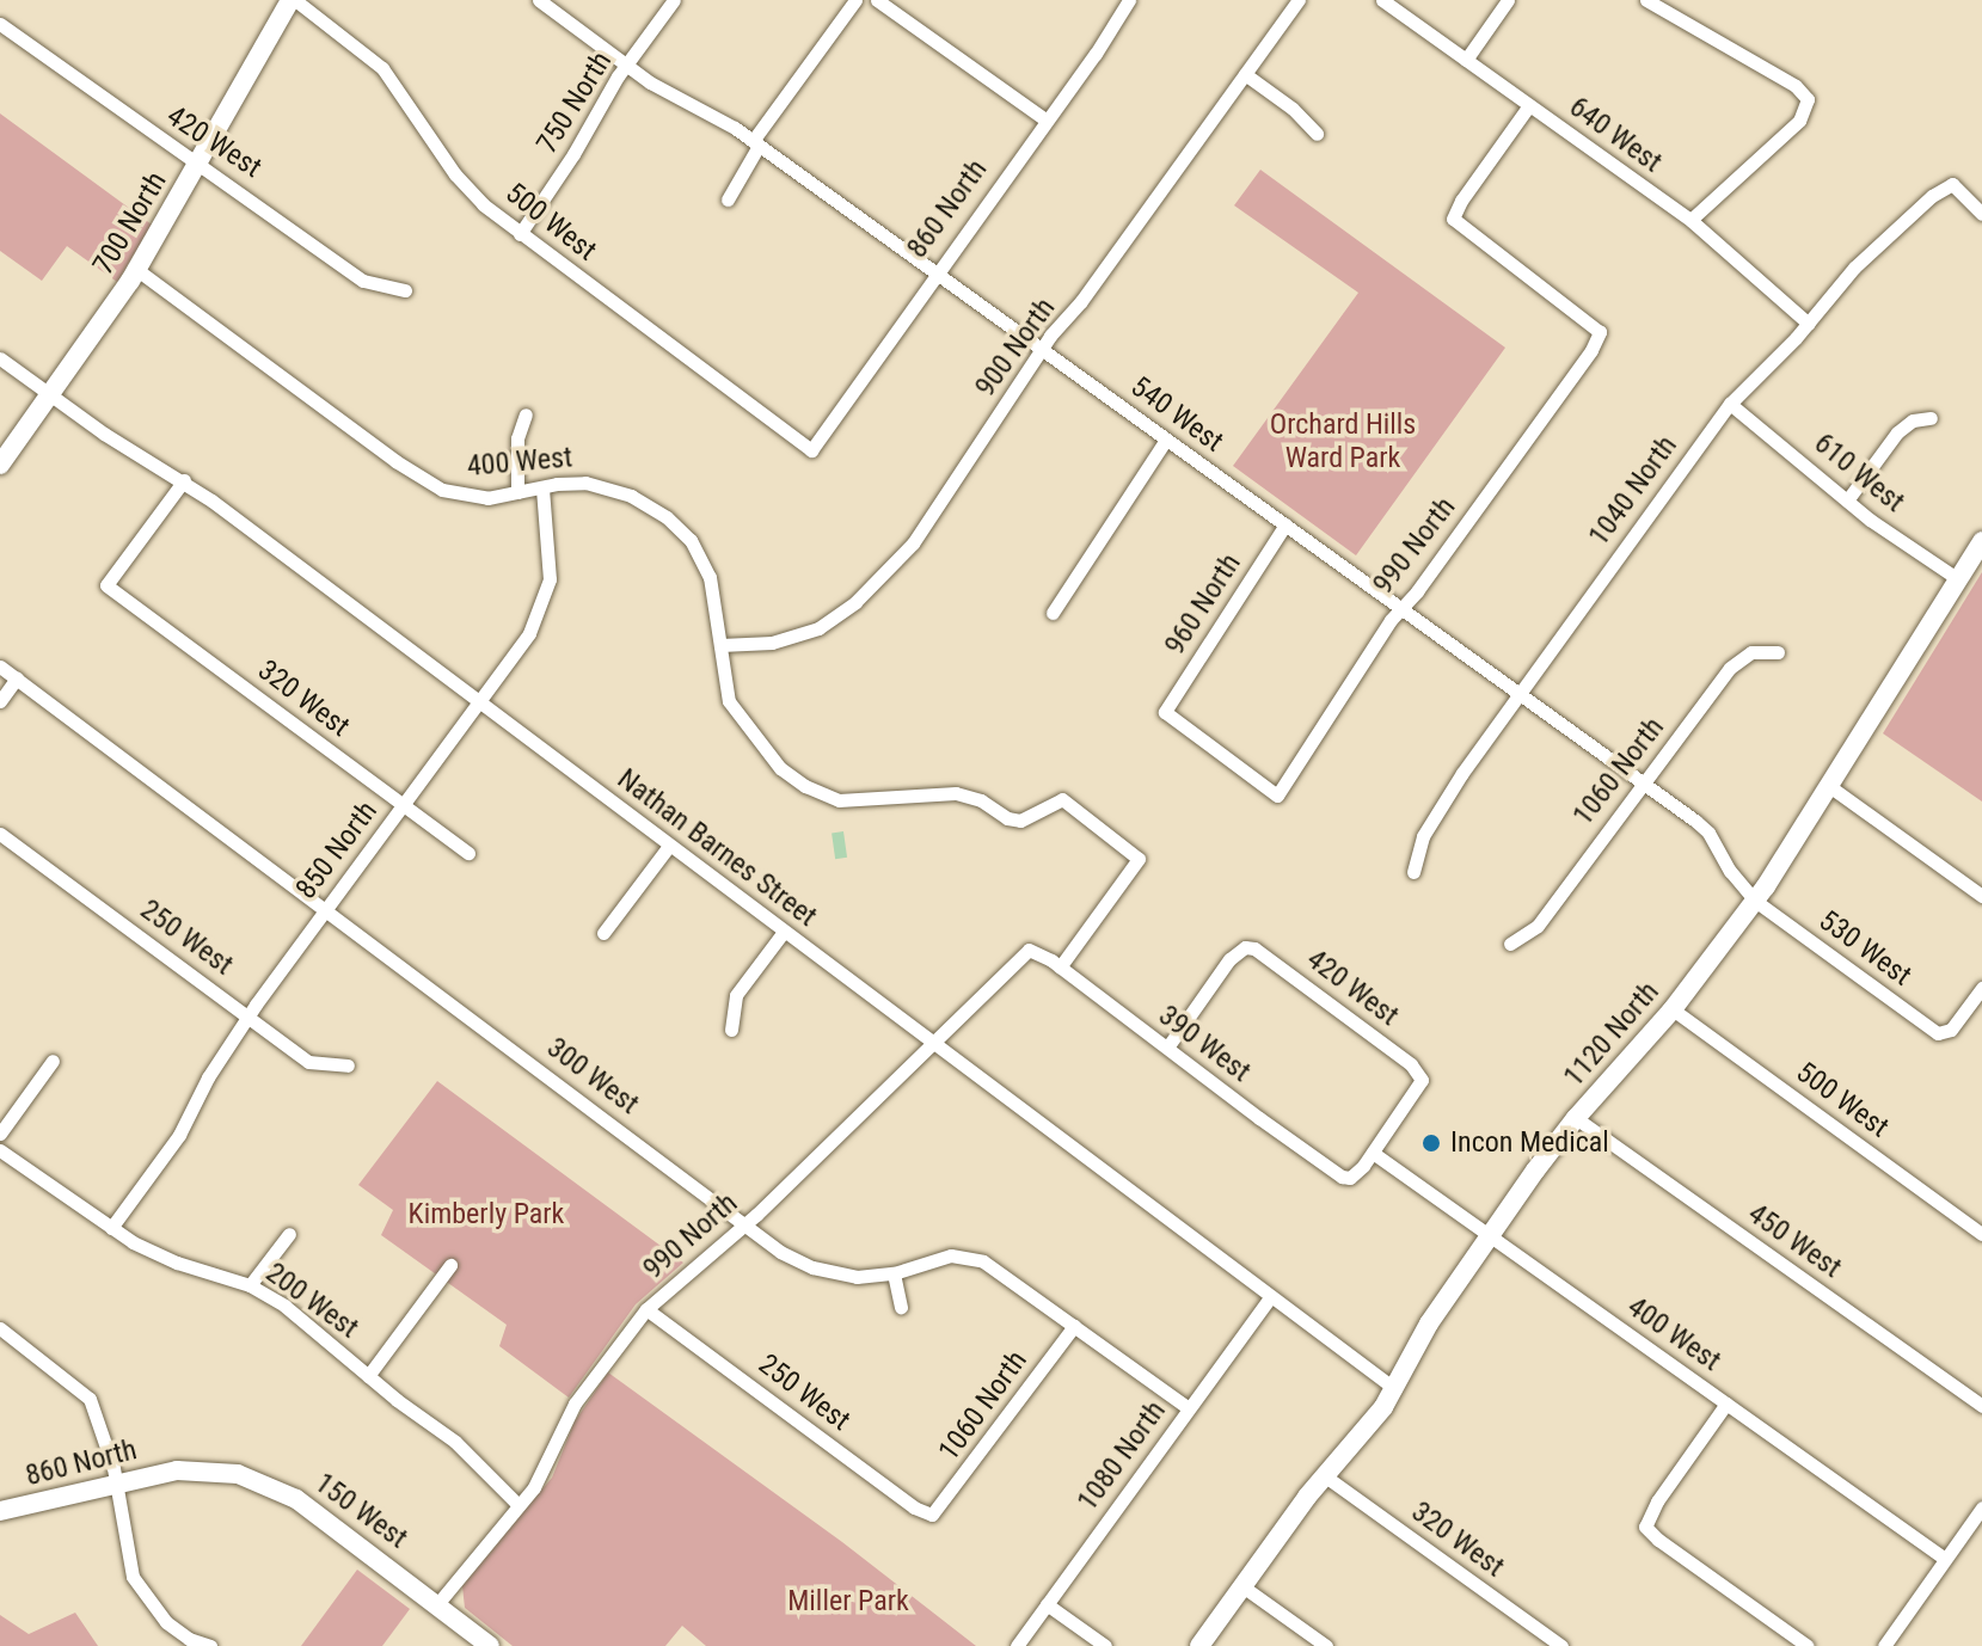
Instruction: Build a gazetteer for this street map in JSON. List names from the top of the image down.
{
  "streets": {
    "street": [
      "750 North",
      "640 West",
      "420 West",
      "860 North",
      "500 West",
      "700 North",
      "900 North",
      "540 West",
      "400 West",
      "610 West",
      "1040 North",
      "990 North",
      "960 North",
      "320 West",
      "1060 North",
      "Nathan Barnes Street",
      "850 North",
      "250 West",
      "530 West",
      "1120 North",
      "390 West",
      "300 West",
      "450 West",
      "200 West",
      "1080 North",
      "150 West"
    ]
  },
  "crossings": [
    ["750 North", "500 West"],
    ["750 North", "540 West"],
    ["640 West", "1040 North"],
    ["640 West", "990 North"],
    ["420 West", "700 North"],
    ["420 West", "400 West"],
    ["420 West", "390 West"],
    ["860 North", "500 West"],
    ["860 North", "540 West"],
    ["860 North", "150 West"],
    ["500 West", "700 North"],
    ["500 West", "1120 North"],
    ["700 North", "400 West"],
    ["700 North", "Nathan Barnes Street"],
    ["900 North", "540 West"],
    ["900 North", "400 West"],
    ["540 West", "1040 North"],
    ["540 West", "990 North"],
    ["540 West", "960 North"],
    ["540 West", "1060 North"],
    ["540 West", "530 West"],
    ["540 West", "1120 North"],
    ["400 West", "850 North"],
    ["400 West", "1120 North"],
    ["400 West", "390 West"],
    ["610 West", "1040 North"],
    ["610 West", "1120 North"],
    ["990 North", "960 North"],
    ["990 North", "Nathan Barnes Street"],
    ["990 North", "250 West"],
    ["990 North", "390 West"],
    ["990 North", "300 West"],
    ["990 North", "200 West"],
    ["990 North", "150 West"],
    ["320 West", "Nathan Barnes Street"],
    ["320 West", "850 North"],
    ["320 West", "1120 North"],
    ["1060 North", "250 West"],
    ["1060 North", "300 West"],
    ["Nathan Barnes Street", "850 North"],
    ["Nathan Barnes Street", "1120 North"],
    ["Nathan Barnes Street", "1080 North"],
    ["850 North", "250 West"],
    ["850 North", "300 West"],
    ["850 North", "200 West"],
    ["530 West", "1120 North"],
    ["1120 North", "450 West"],
    ["300 West", "1080 North"]
  ],
  "parks": ["Orchard Hills Ward Park", "Kimberly Park", "Miller Park"],
  "places": ["Incon Medical"]
}
